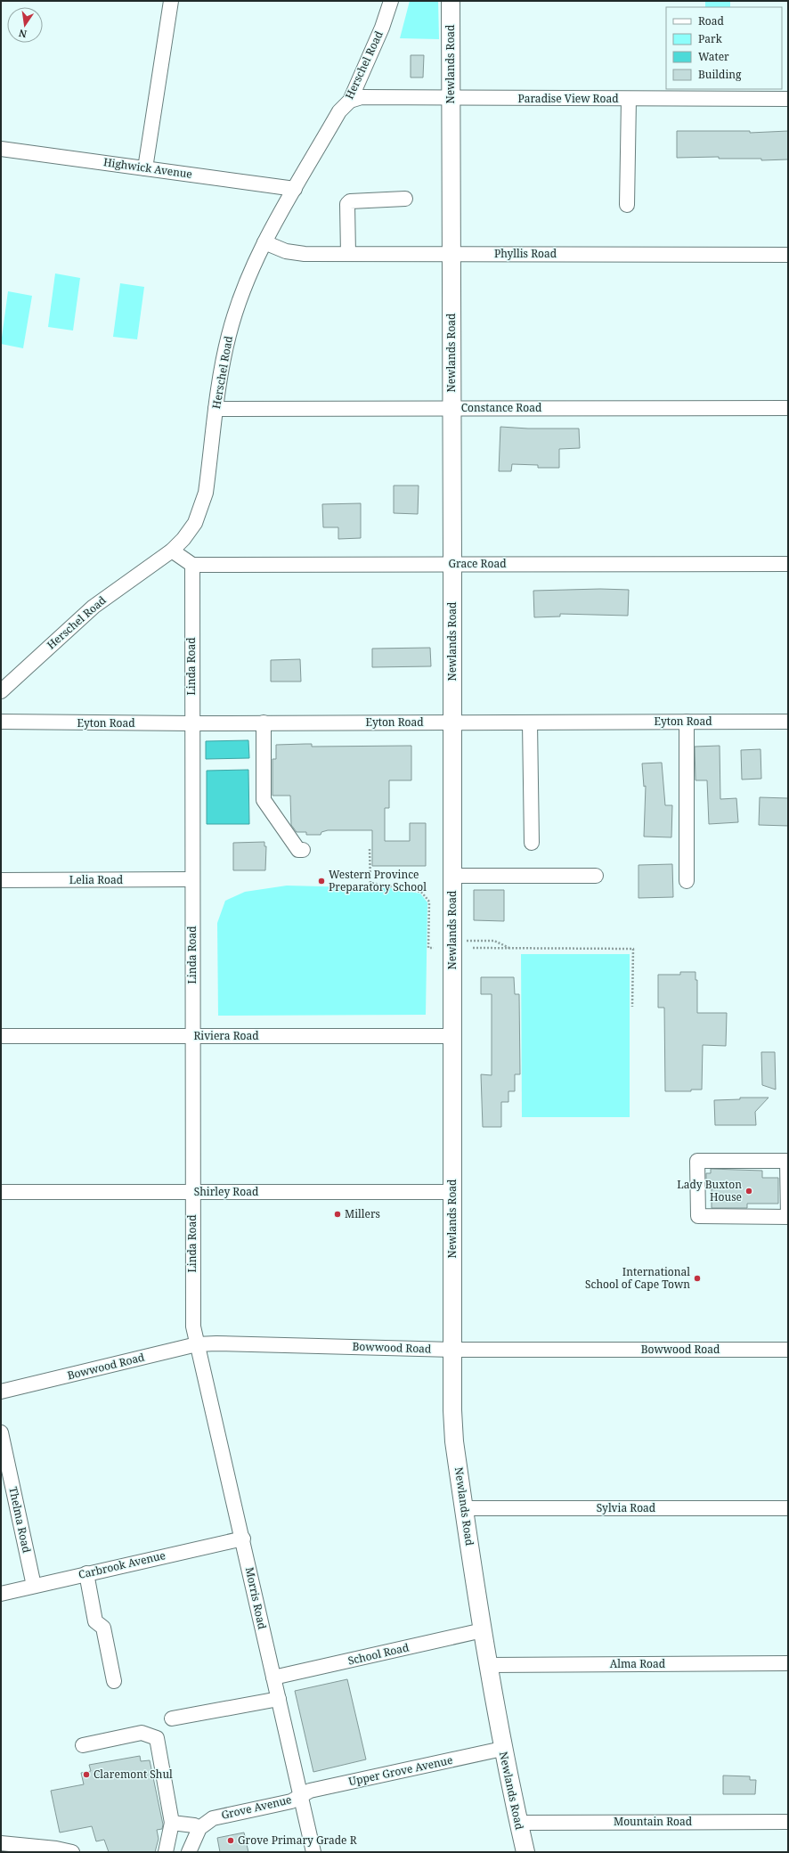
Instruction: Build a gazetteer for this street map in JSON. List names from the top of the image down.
{
  "streets": {
    "main road": ["Newlands Road"],
    "street": [
      "Herschel Road",
      "Paradise View Road",
      "Highwick Avenue",
      "Phyllis Road",
      "Constance Road",
      "Grace Road",
      "Linda Road",
      "Eyton Road",
      "Lelia Road",
      "Riviera Road",
      "Shirley Road",
      "Bowwood Road",
      "Sylvia Road",
      "Thelma Road",
      "Carbrook Avenue",
      "Morris Road",
      "School Road",
      "Alma Road",
      "Upper Grove Avenue",
      "Grove Avenue",
      "Mountain Road"
    ]
  },
  "crossings": [
    ["Newlands Road", "Paradise View Road"],
    ["Newlands Road", "Phyllis Road"],
    ["Newlands Road", "Constance Road"],
    ["Newlands Road", "Grace Road"],
    ["Newlands Road", "Eyton Road"],
    ["Newlands Road", "Riviera Road"],
    ["Newlands Road", "Shirley Road"],
    ["Newlands Road", "Bowwood Road"],
    ["Newlands Road", "Sylvia Road"],
    ["Newlands Road", "School Road"],
    ["Newlands Road", "Alma Road"],
    ["Newlands Road", "Upper Grove Avenue"],
    ["Newlands Road", "Mountain Road"],
    ["Herschel Road", "Paradise View Road"],
    ["Herschel Road", "Highwick Avenue"],
    ["Herschel Road", "Phyllis Road"],
    ["Herschel Road", "Constance Road"],
    ["Grace Road", "Linda Road"],
    ["Linda Road", "Eyton Road"],
    ["Linda Road", "Lelia Road"],
    ["Linda Road", "Riviera Road"],
    ["Linda Road", "Shirley Road"],
    ["Linda Road", "Bowwood Road"],
    ["Linda Road", "Morris Road"],
    ["Bowwood Road", "Morris Road"],
    ["Thelma Road", "Carbrook Avenue"],
    ["Carbrook Avenue", "Morris Road"],
    ["Morris Road", "School Road"],
    ["Morris Road", "Upper Grove Avenue"],
    ["Morris Road", "Grove Avenue"],
    ["Upper Grove Avenue", "Grove Avenue"]
  ],
  "places": [
    "Western Province Preparatory School",
    "Lady Buxton House",
    "Millers",
    "International School of Cape Town",
    "Claremont Shul",
    "Grove Primary Grade R"
  ],
  "legend": [
    "Road",
    "Park",
    "Water",
    "Building"
  ],
  "north": "bottom"
}
